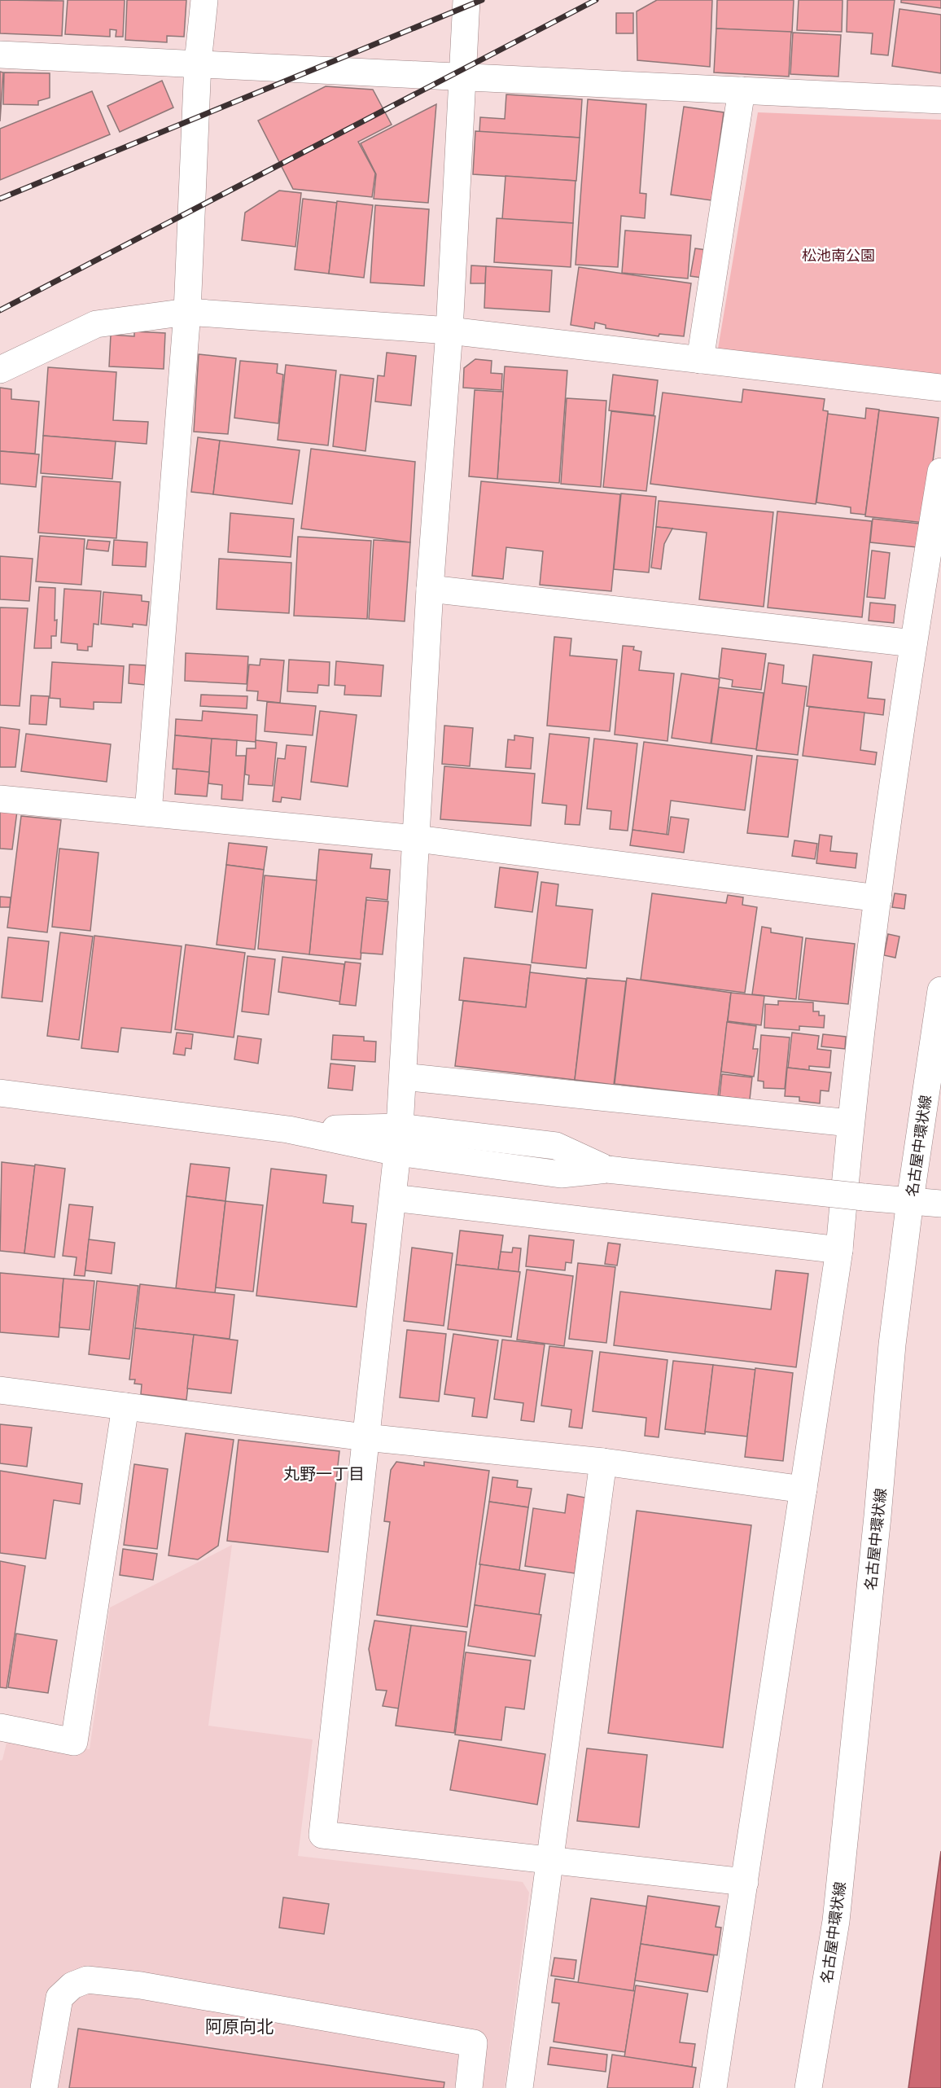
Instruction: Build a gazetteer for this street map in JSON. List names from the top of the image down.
{
  "streets": {
    "street": ["名古屋中環状線"]
  },
  "districts": ["丸野一丁目", "阿原向北"],
  "parks": ["松池南公園"]
}
